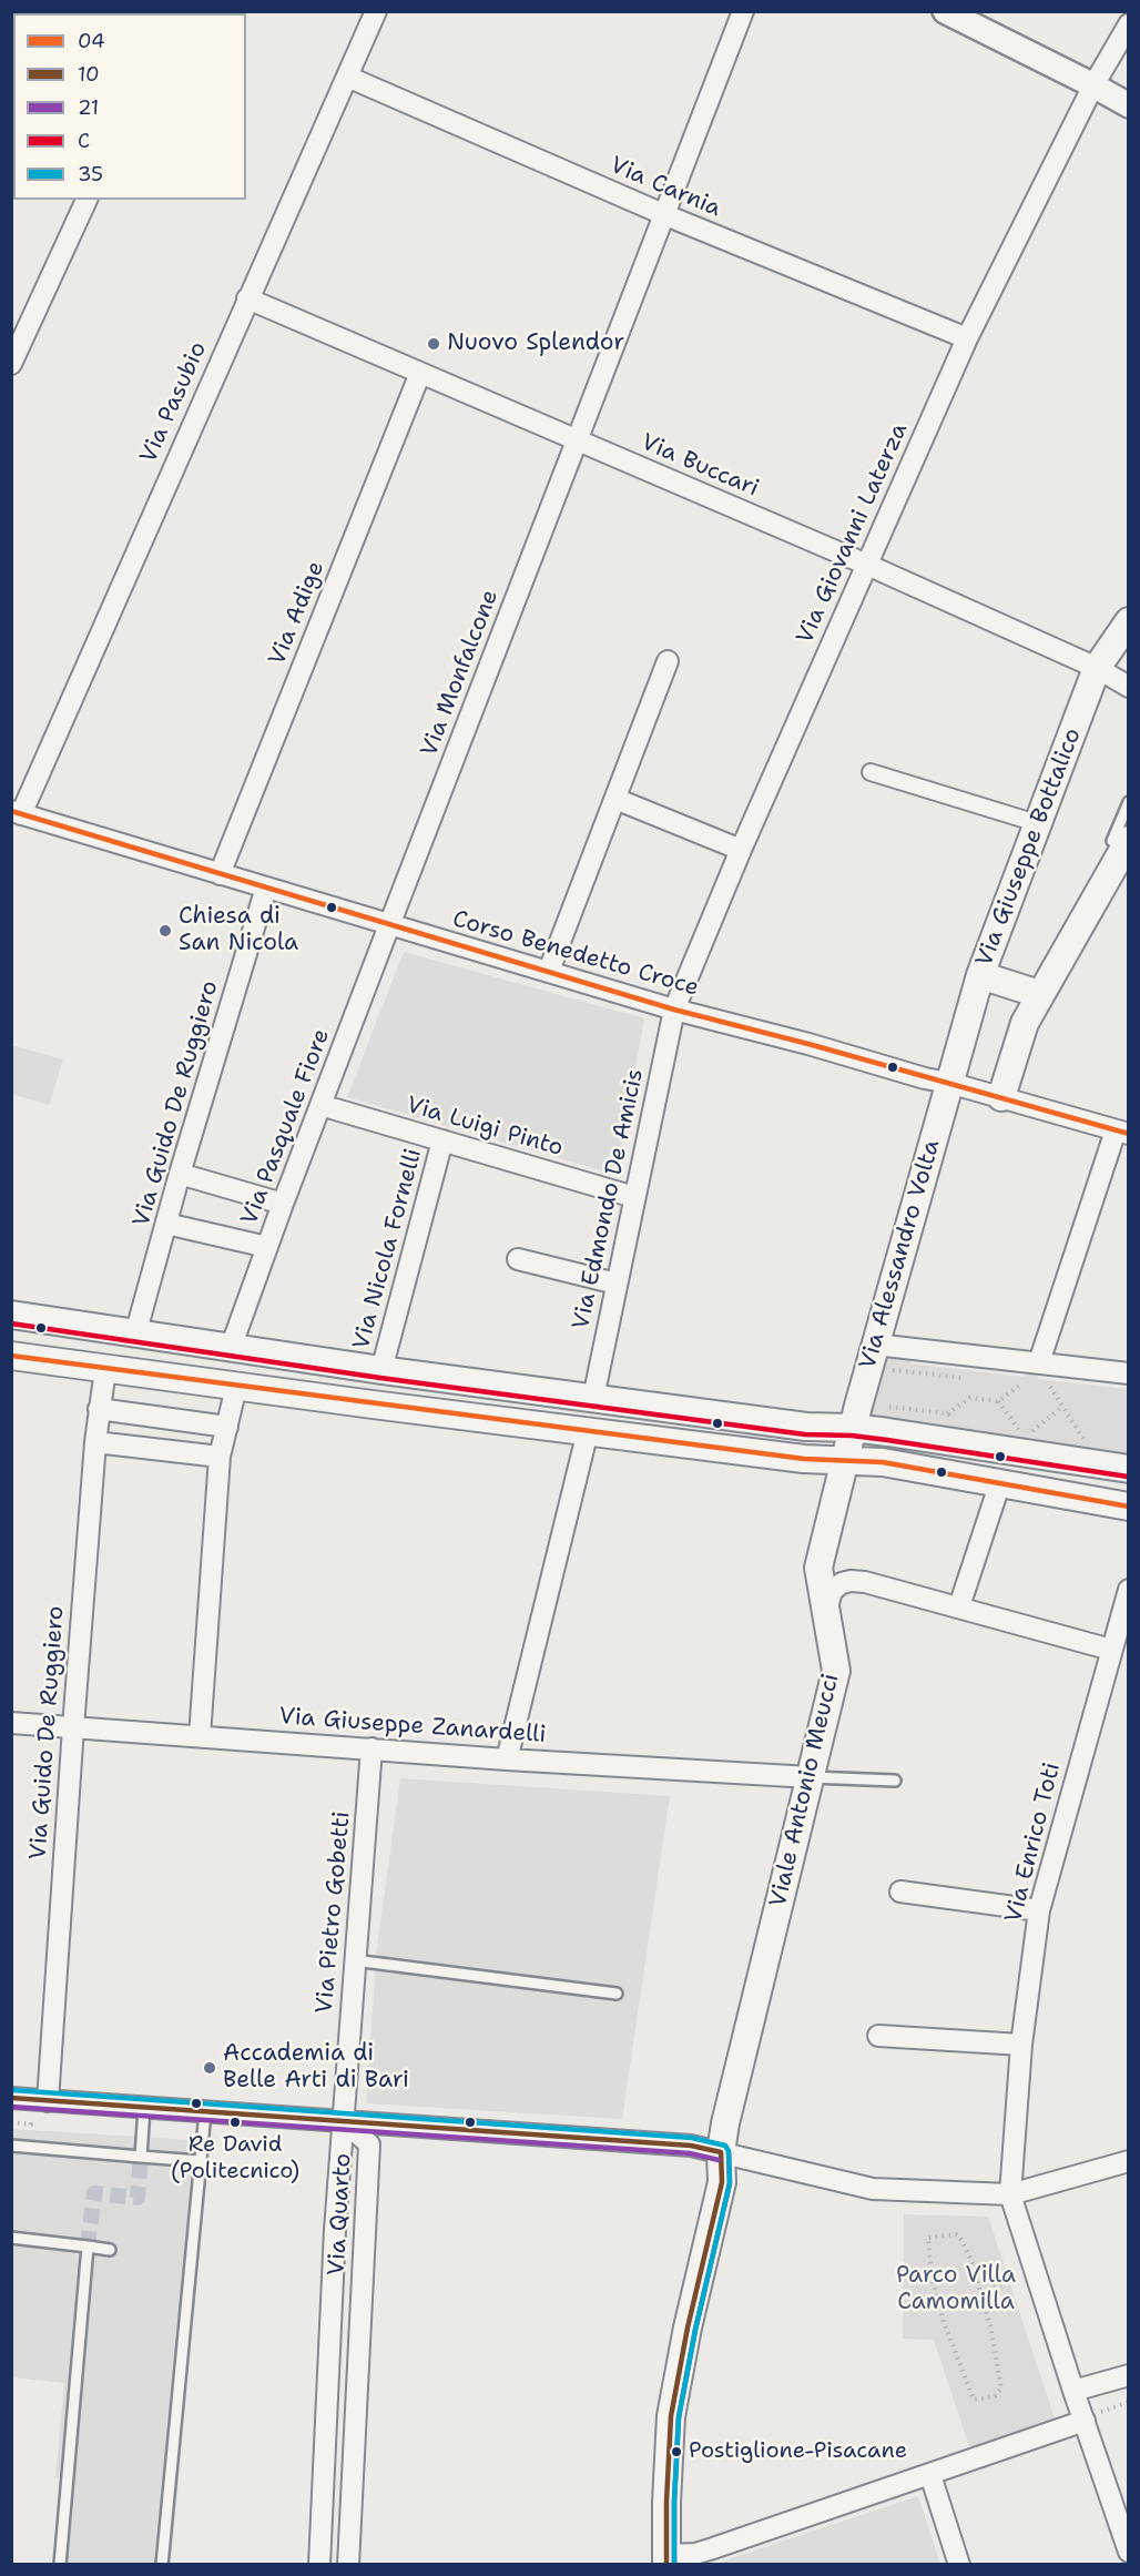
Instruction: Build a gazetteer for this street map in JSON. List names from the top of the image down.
{
  "streets": {
    "main road": ["Via Giuseppe Bottalico", "Via Alessandro Volta", "Viale Antonio Meucci"],
    "street": [
      "Via Carnia",
      "Via Pasubio",
      "Via Buccari",
      "Via Giovanni Laterza",
      "Via Adige",
      "Via Monfalcone",
      "Corso Benedetto Croce",
      "Via Guido De Ruggiero",
      "Via Pasquale Fiore",
      "Via Luigi Pinto",
      "Via Edmondo De Amicis",
      "Via Nicola Fornelli",
      "Via Giuseppe Zanardelli",
      "Via Enrico Toti",
      "Via Pietro Gobetti",
      "Via Quarto"
    ]
  },
  "crossings": [
    ["Via Carnia", "Via Pasubio"],
    ["Via Carnia", "Via Giovanni Laterza"],
    ["Via Carnia", "Via Monfalcone"],
    ["Via Pasubio", "Via Buccari"],
    ["Via Pasubio", "Corso Benedetto Croce"],
    ["Via Buccari", "Via Giovanni Laterza"],
    ["Via Buccari", "Via Adige"],
    ["Via Buccari", "Via Monfalcone"],
    ["Via Buccari", "Via Giuseppe Bottalico"],
    ["Via Giovanni Laterza", "Corso Benedetto Croce"],
    ["Via Giovanni Laterza", "Via Edmondo De Amicis"],
    ["Via Adige", "Corso Benedetto Croce"],
    ["Via Monfalcone", "Corso Benedetto Croce"],
    ["Via Monfalcone", "Via Pasquale Fiore"],
    ["Via Giuseppe Bottalico", "Corso Benedetto Croce"],
    ["Via Giuseppe Bottalico", "Via Alessandro Volta"],
    ["Corso Benedetto Croce", "Via Guido De Ruggiero"],
    ["Corso Benedetto Croce", "Via Pasquale Fiore"],
    ["Corso Benedetto Croce", "Via Edmondo De Amicis"],
    ["Corso Benedetto Croce", "Via Alessandro Volta"],
    ["Via Guido De Ruggiero", "Via Giuseppe Zanardelli"],
    ["Via Pasquale Fiore", "Via Luigi Pinto"],
    ["Via Luigi Pinto", "Via Edmondo De Amicis"],
    ["Via Luigi Pinto", "Via Nicola Fornelli"],
    ["Via Alessandro Volta", "Viale Antonio Meucci"],
    ["Via Giuseppe Zanardelli", "Viale Antonio Meucci"],
    ["Via Giuseppe Zanardelli", "Via Pietro Gobetti"],
    ["Via Pietro Gobetti", "Via Quarto"]
  ],
  "parks": ["Parco Villa Camomilla"],
  "places": [
    "Nuovo Splendor",
    "Chiesa di San Nicola",
    "Accademia di Belle Arti di Bari",
    "Re David (Politecnico)",
    "Postiglione-Pisacane"
  ],
  "lines": [
    "transit line 04",
    "transit line C",
    "transit line 35",
    "transit line 10",
    "transit line 21"
  ],
  "legend": [
    "04",
    "10",
    "21",
    "C",
    "35"
  ]
}
